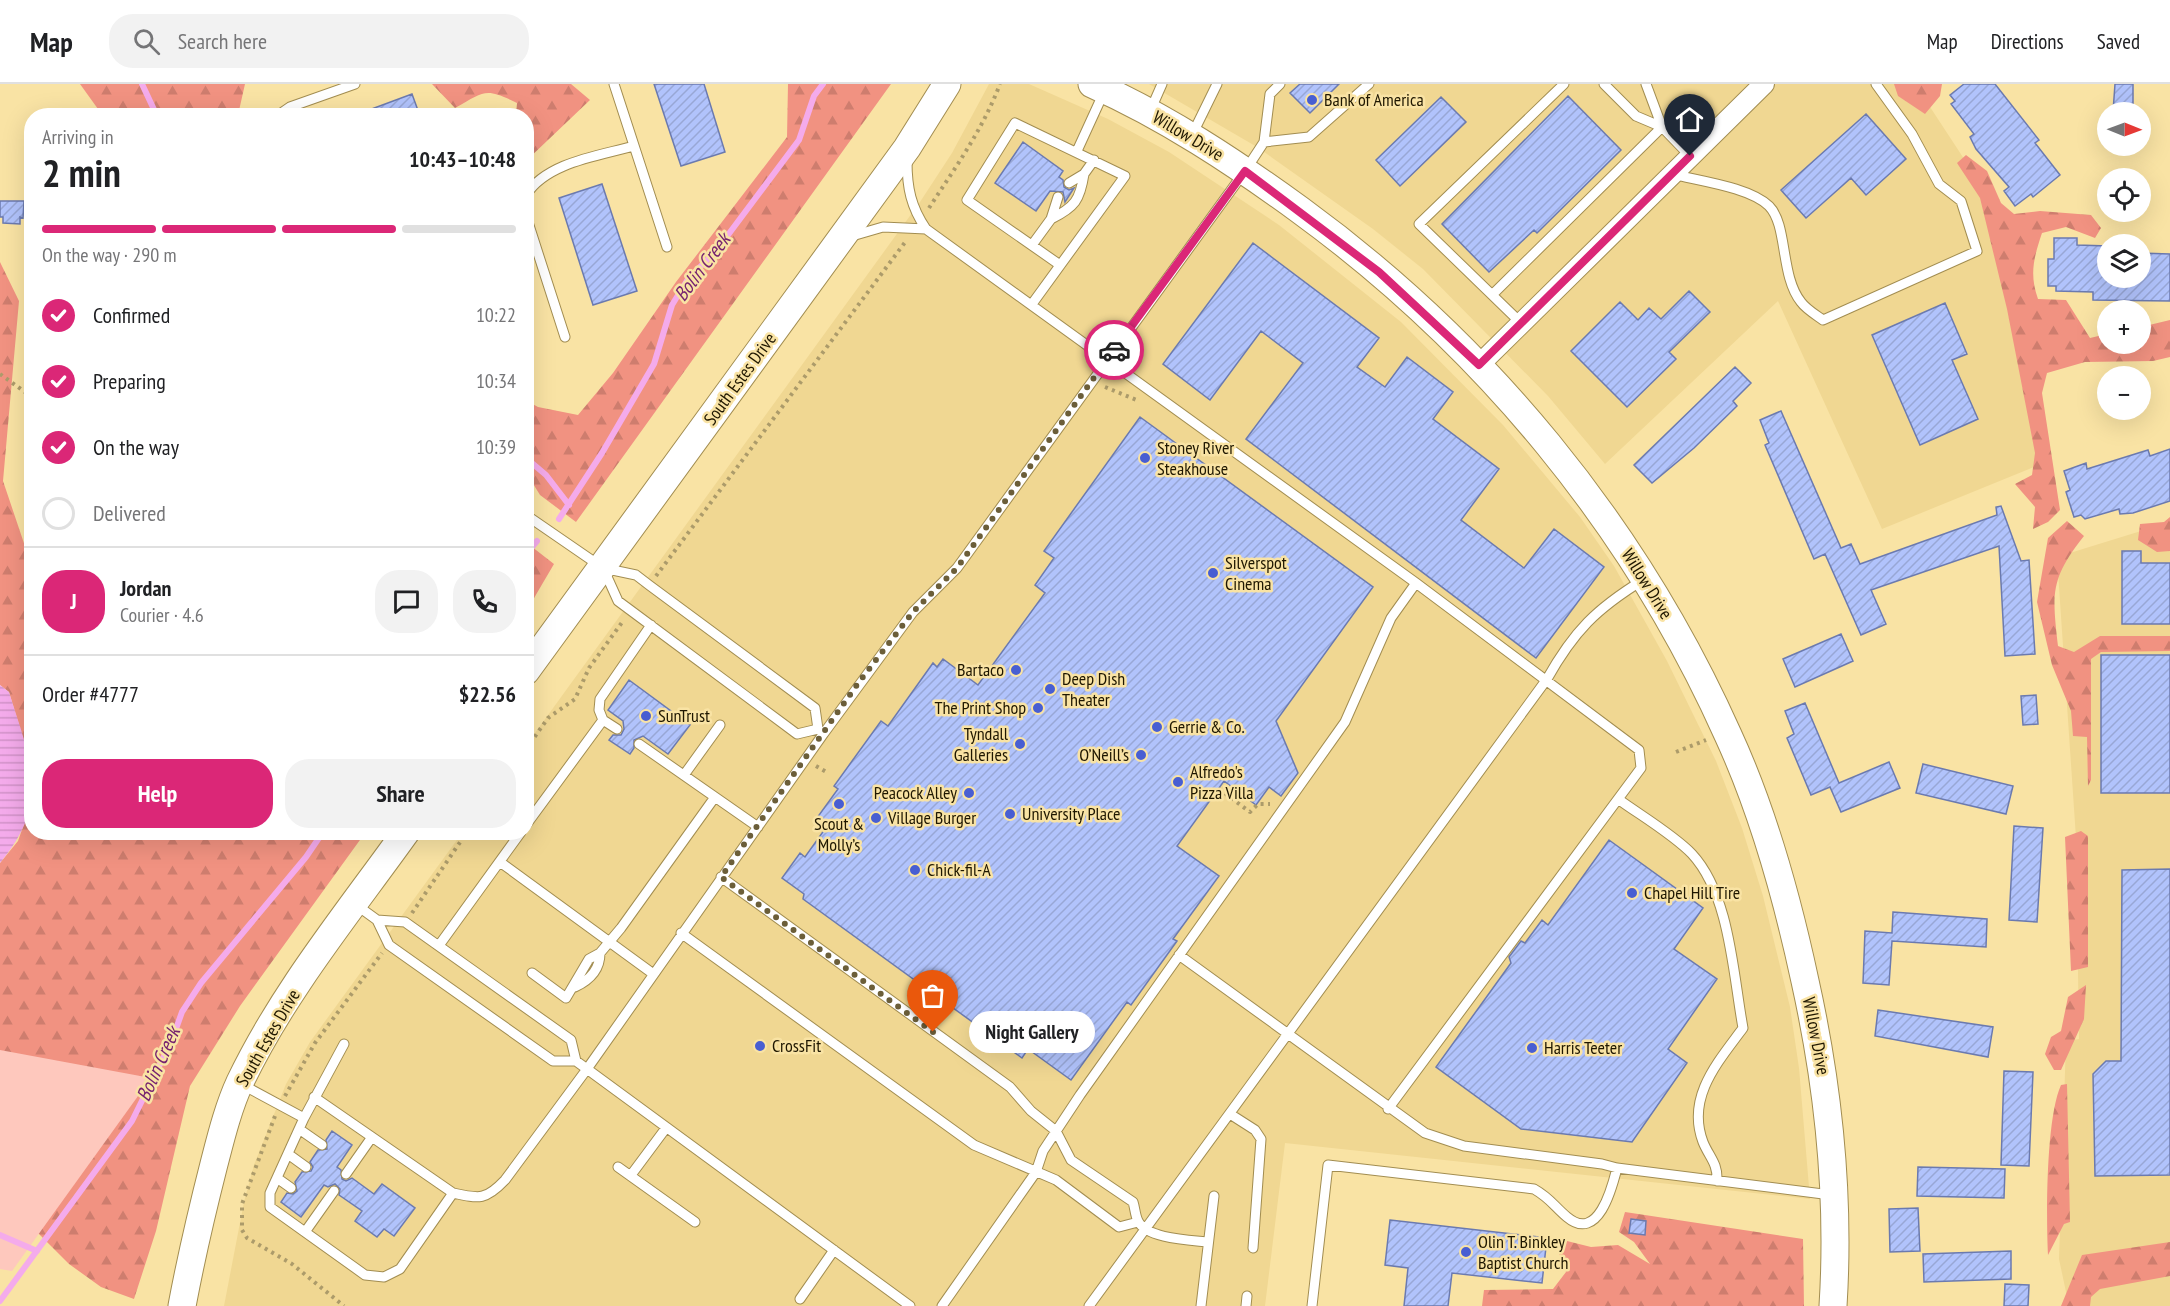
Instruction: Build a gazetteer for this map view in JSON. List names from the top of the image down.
{
  "streets": {
    "street": ["Willow Drive", "South Estes Drive"]
  },
  "water": ["Bolin Creek"],
  "places": [
    "Bank of America",
    "Stoney River Steakhouse",
    "Silverspot Cinema",
    "Bartaco",
    "Deep Dish Theater",
    "The Print Shop",
    "SunTrust",
    "Gerrie & Co.",
    "Tyndall Galleries",
    "O’Neill’s",
    "Alfredo's Pizza Villa",
    "Peacock Alley",
    "Scout & Molly’s",
    "University Place",
    "Village Burger",
    "Chick-fil-A",
    "Chapel Hill Tire",
    "Night Gallery",
    "CrossFit",
    "Harris Teeter",
    "Olin T. Binkley Baptist Church"
  ],
  "north": "right",
  "page": {
    "header": "Map",
    "search": "Search here",
    "nav": ["Map", "Directions", "Saved"],
    "map_buttons": ["+", "−"],
    "heading": ["2 min", "Arriving in", "10:43–10:48"],
    "panel": [
      "Jordan",
      "Courier · 4.6",
      "Order #4777",
      "$22.56"
    ],
    "bar": "On the way · 290 m",
    "list": [
      ["Confirmed", "10:22"],
      ["Preparing", "10:34"],
      ["On the way", "10:39"],
      "Delivered"
    ],
    "round": "J",
    "buttons": ["Help", "Share"],
    "bubble": "Night Gallery"
  }
}
